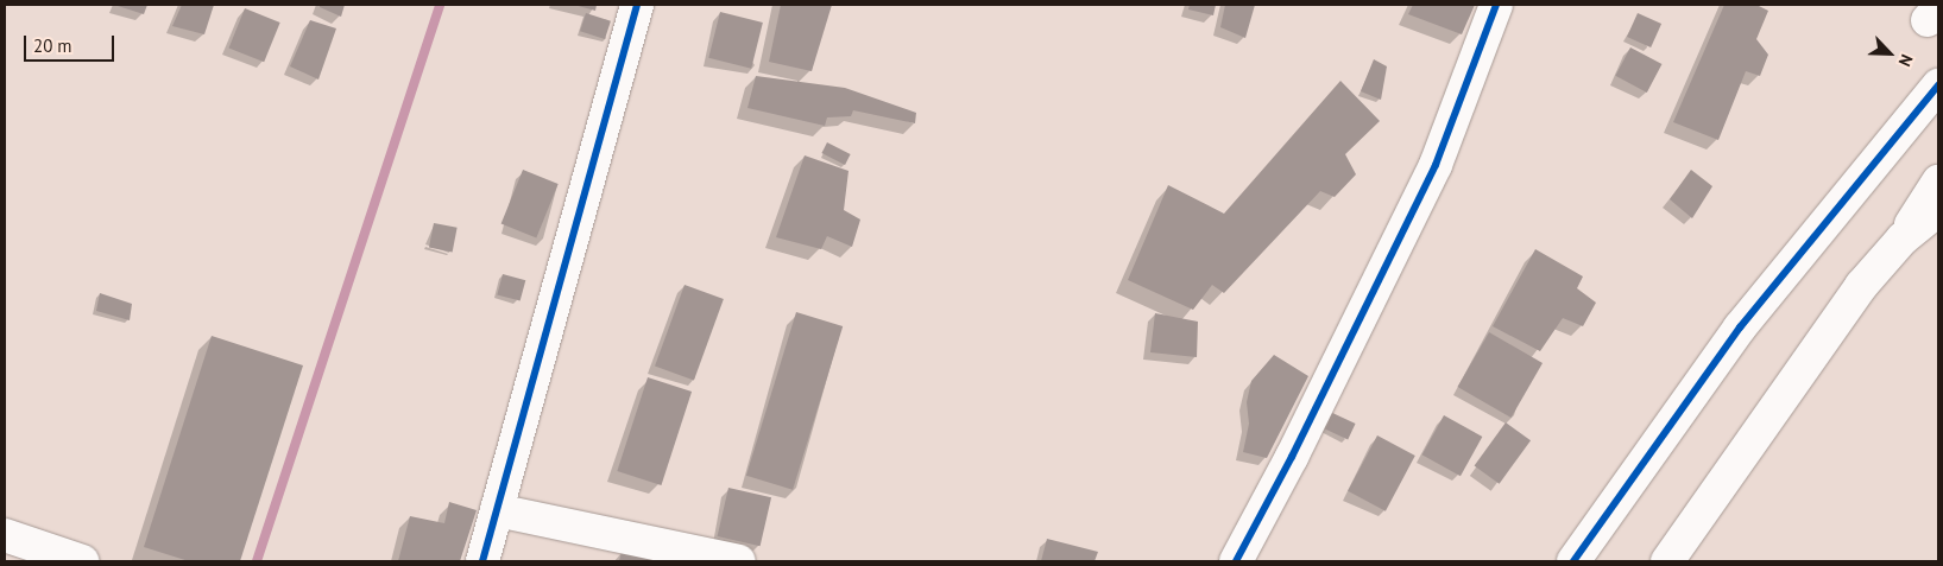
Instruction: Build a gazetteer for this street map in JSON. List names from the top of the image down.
{
  "scale_bar": "20 m",
  "north": "bottom right"
}
